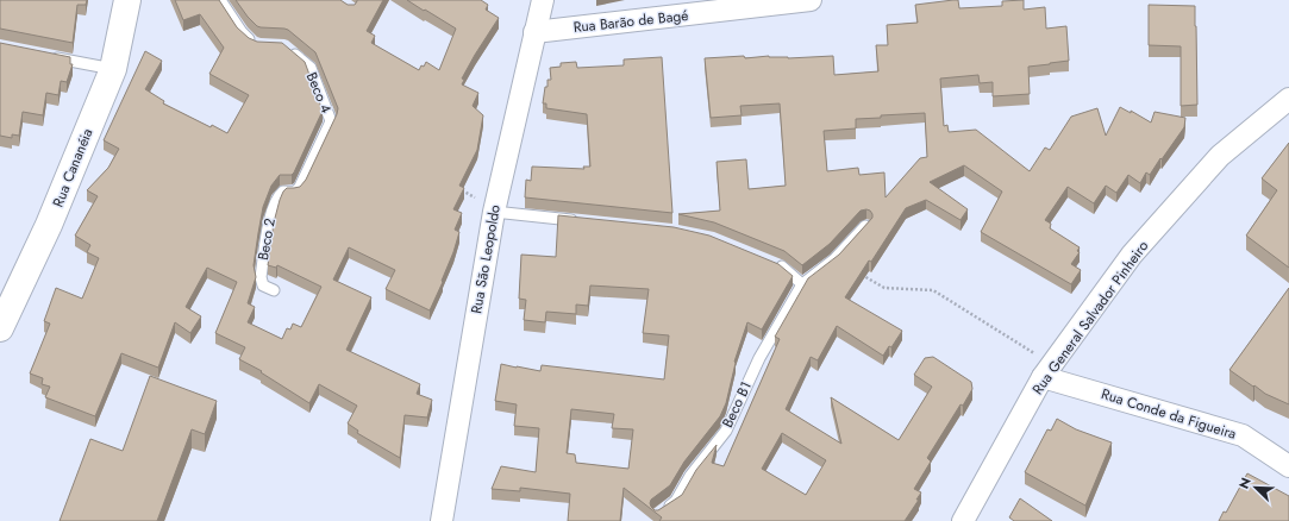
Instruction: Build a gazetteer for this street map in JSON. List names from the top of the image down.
{
  "streets": {
    "street": [
      "Rua Barão de Bagé",
      "Rua Cananéia",
      "Rua São Leopoldo",
      "Rua General Salvador Pinheiro",
      "Rua Conde da Figueira"
    ],
    "lane": ["Beco 4", "Beco 2", "Beco B1"]
  },
  "crossings": [
    ["Rua Barão de Bagé", "Rua São Leopoldo"],
    ["Beco 4", "Beco 2"],
    ["Rua General Salvador Pinheiro", "Rua Conde da Figueira"]
  ],
  "north": "top left"
}
